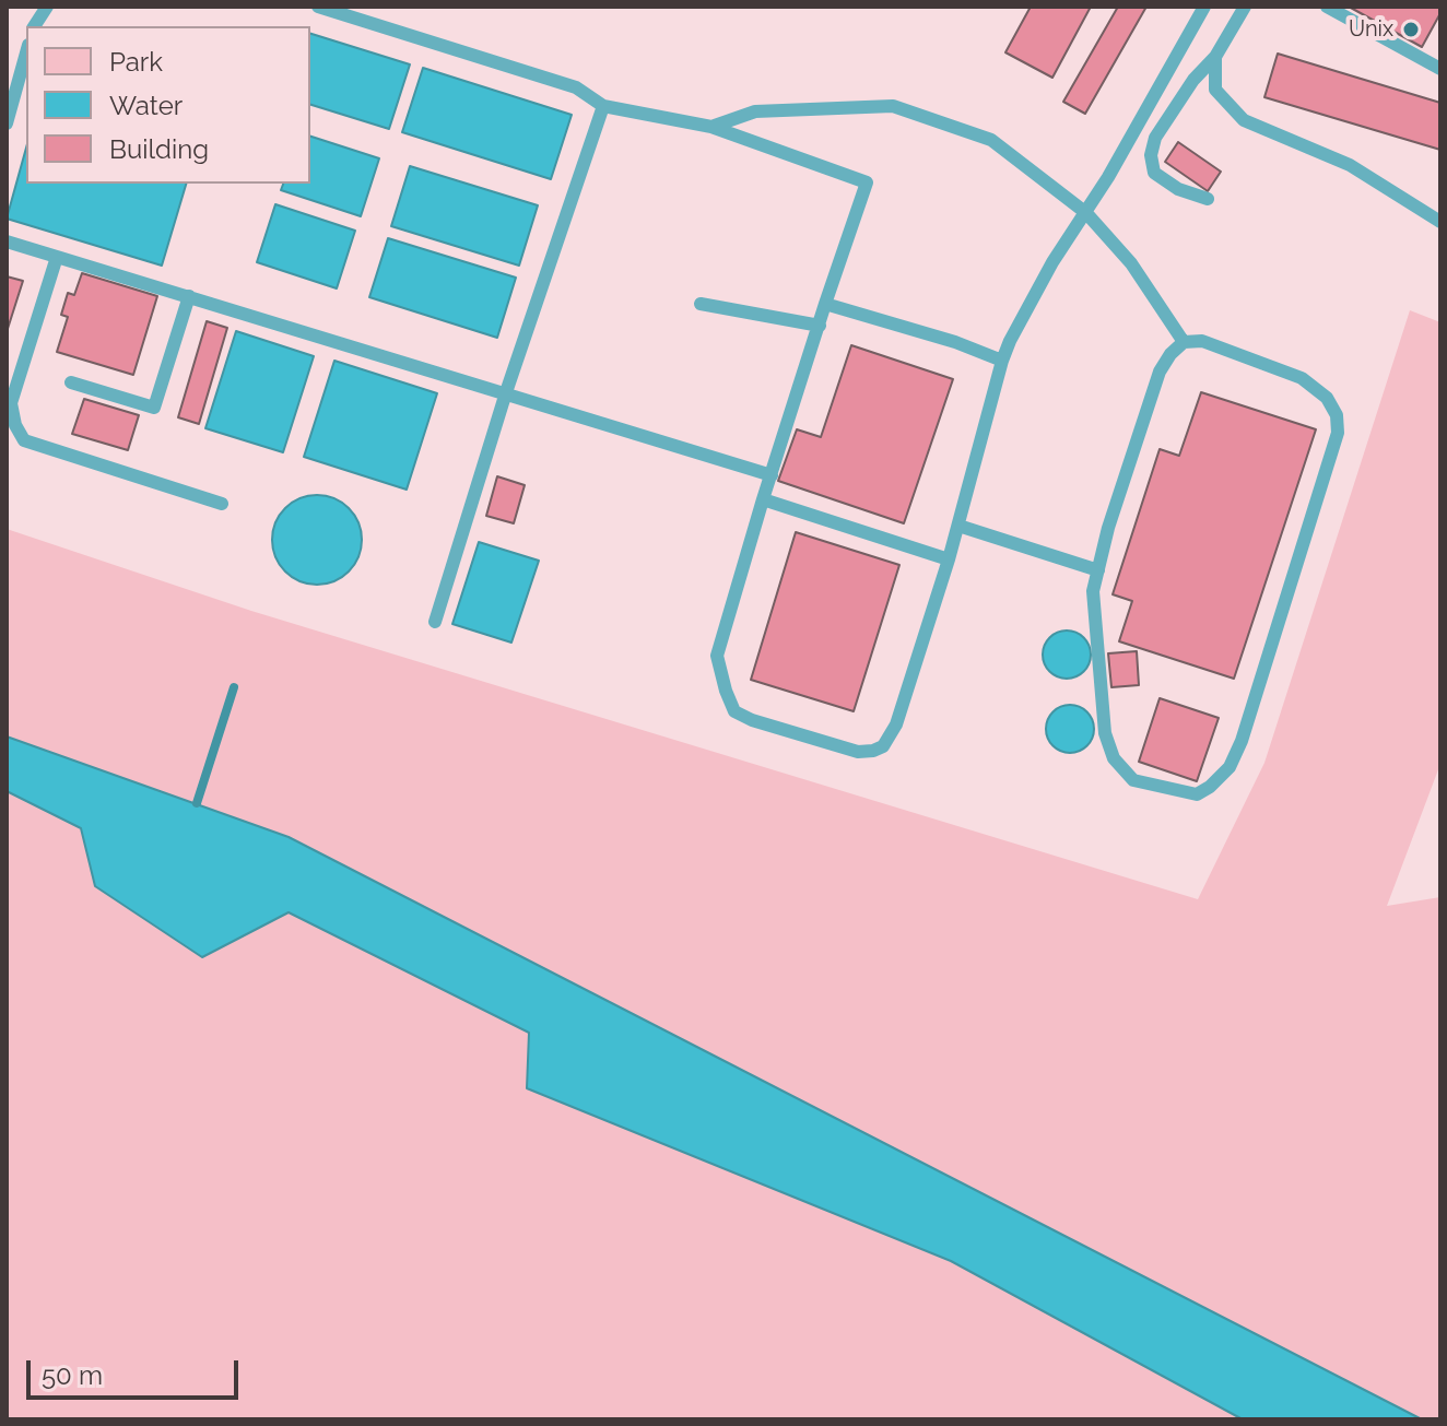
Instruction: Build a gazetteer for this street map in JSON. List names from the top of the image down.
{
  "places": ["Unix"],
  "legend": ["Park", "Water", "Building"],
  "scale_bar": "50 m"
}
